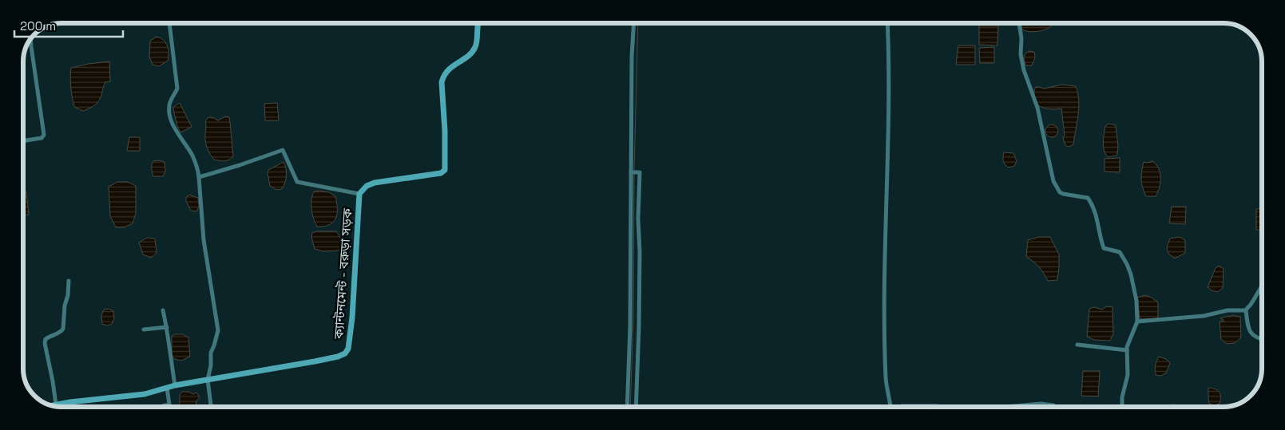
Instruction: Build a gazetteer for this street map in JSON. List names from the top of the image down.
{
  "streets": {
    "main road": ["ক্যান্টনমেন্ট - বরুড়া সড়ক"]
  },
  "scale_bar": "200 m"
}
